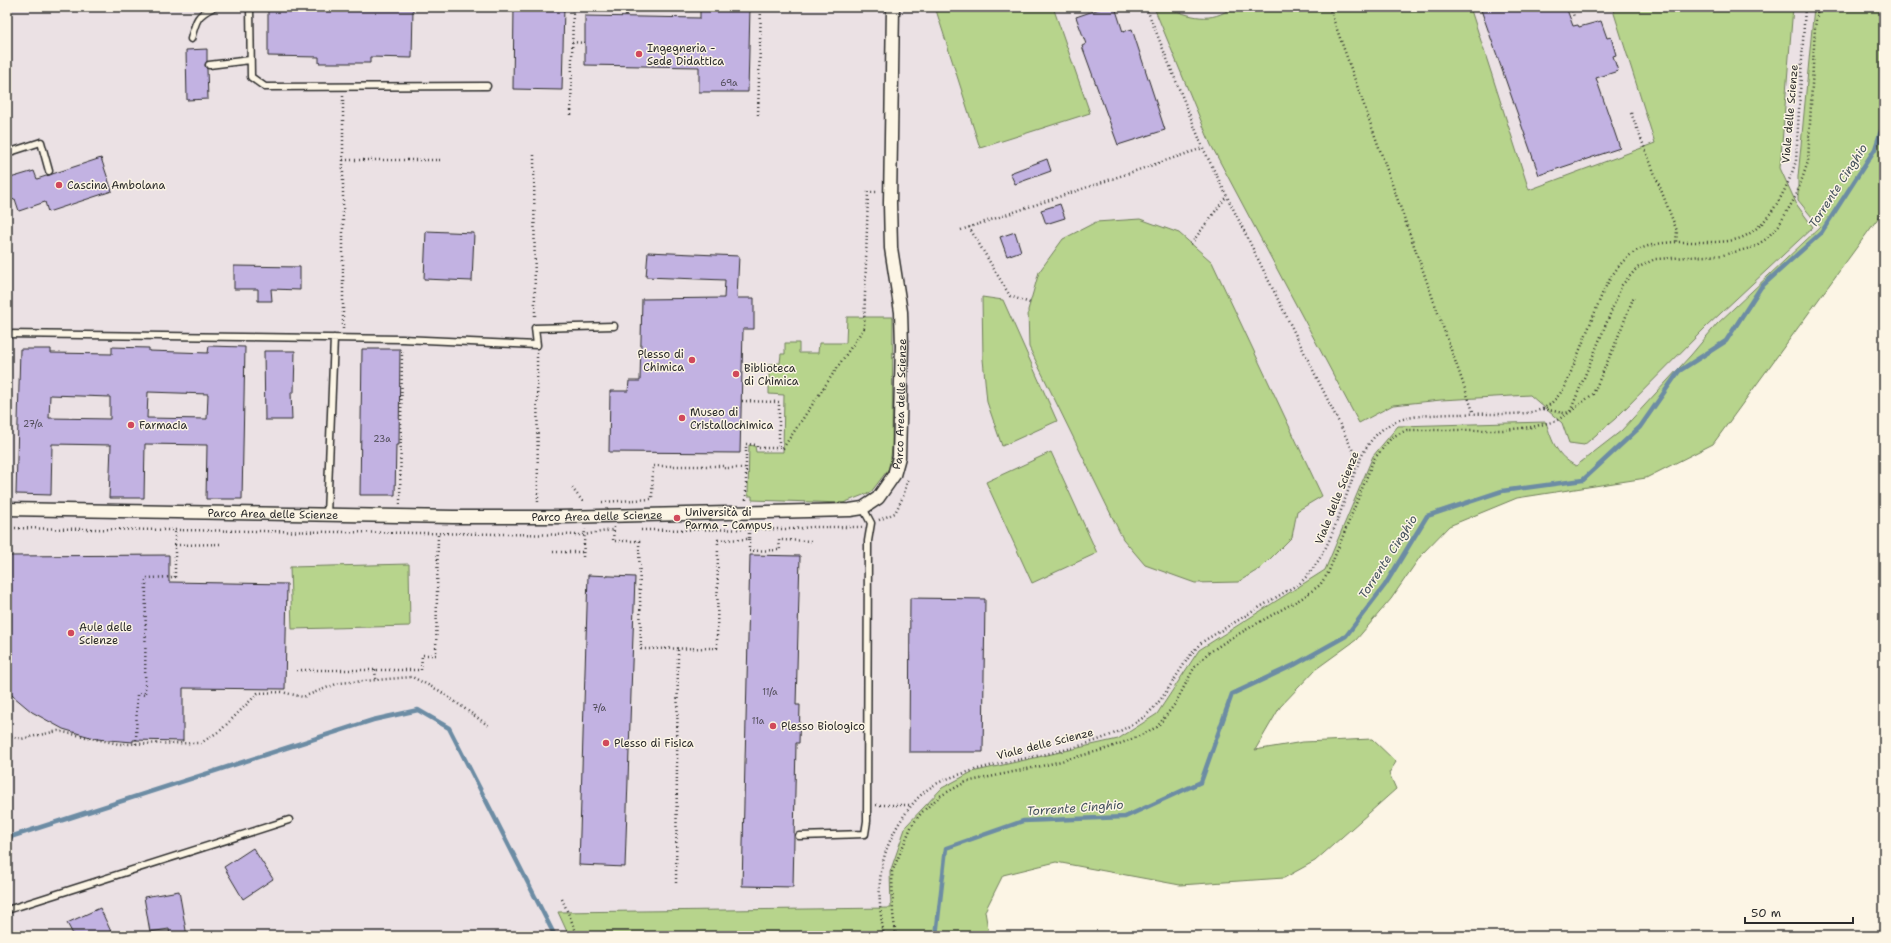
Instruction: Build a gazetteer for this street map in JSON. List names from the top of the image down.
{
  "streets": {
    "street": ["Parco Area delle Scienze"],
    "path": ["Viale delle Scienze"]
  },
  "water": ["Torrente Cinghio"],
  "places": [
    "Ingegneria - Sede Didattica",
    "Cascina Ambolana",
    "Plesso di Chimica",
    "Biblioteca di Chimica",
    "Museo di Cristallochimica",
    "Farmacia",
    "Università di Parma - Campus",
    "Aule delle Scienze",
    "Plesso Biologico",
    "Plesso di Fisica"
  ],
  "house_numbers": [
    "69a",
    "27/a",
    "23a",
    "11/a",
    "7/a",
    "11a"
  ],
  "scale_bar": "50 m"
}
